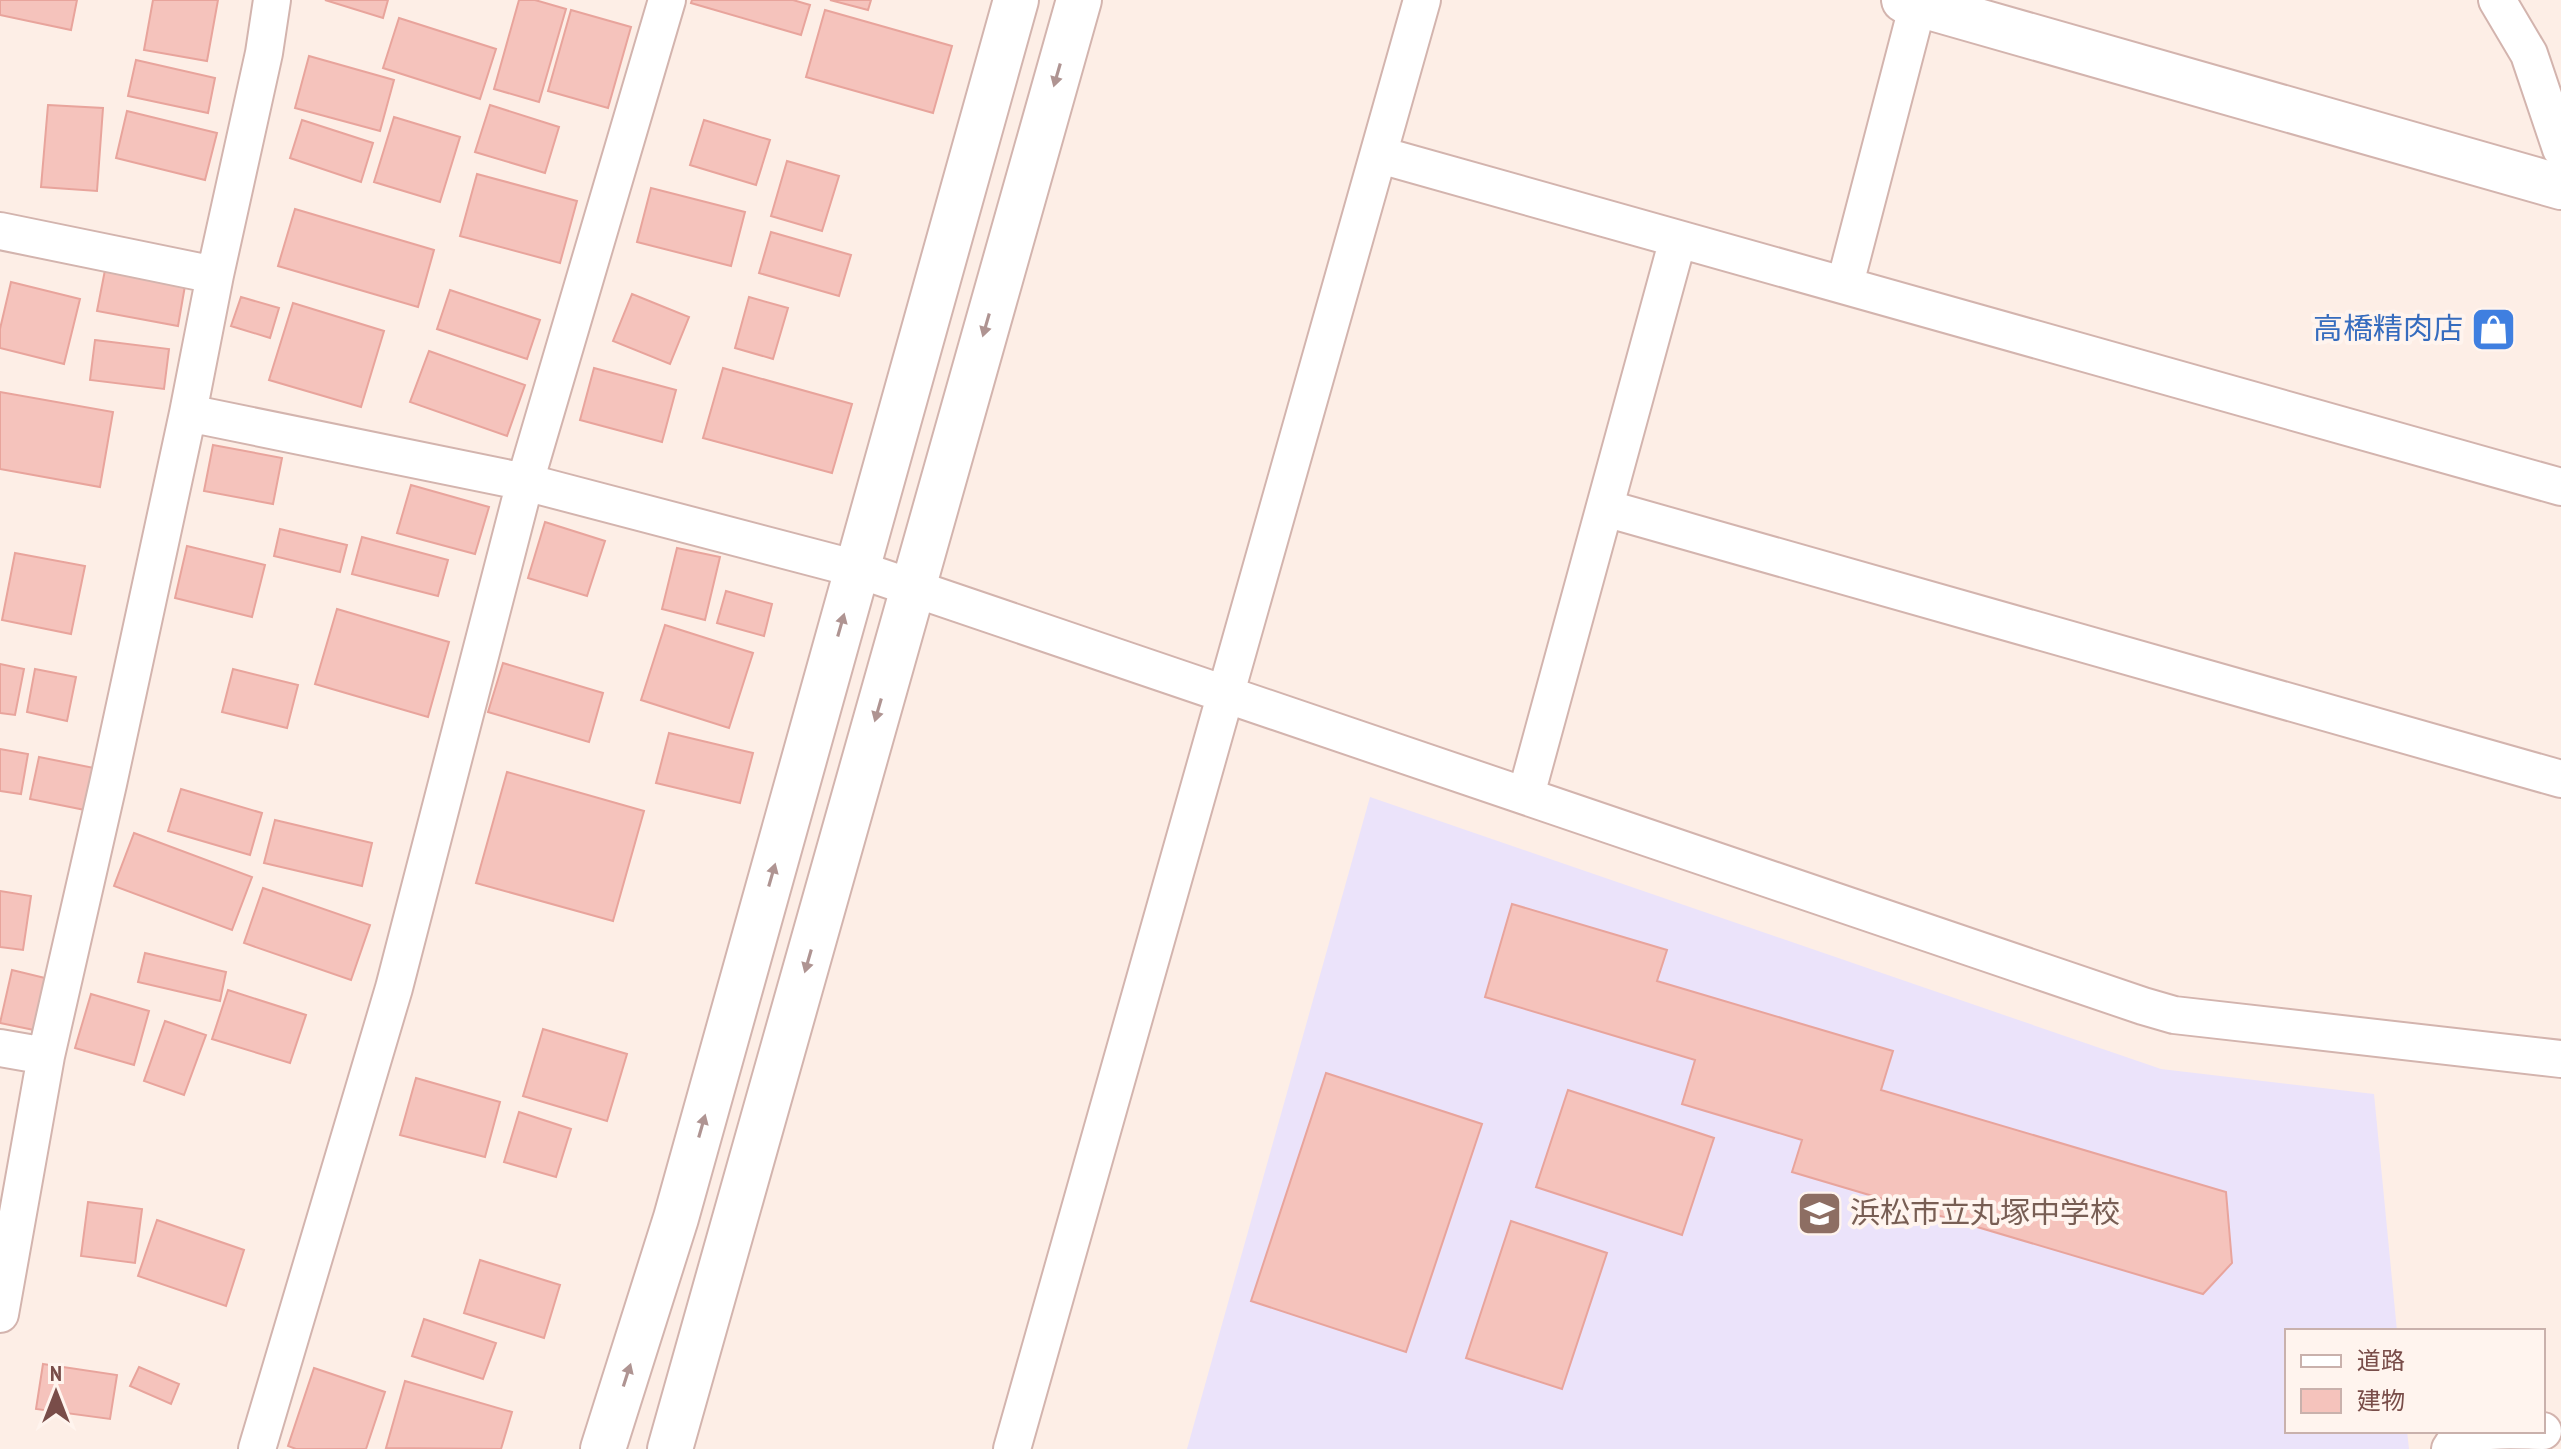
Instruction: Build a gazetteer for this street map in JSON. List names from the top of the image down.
{
  "places": {
    "shop": ["高橋精肉店"],
    "school or university": ["浜松市立丸塚中学校"]
  },
  "legend": ["道路", "建物"],
  "north": "top"
}
